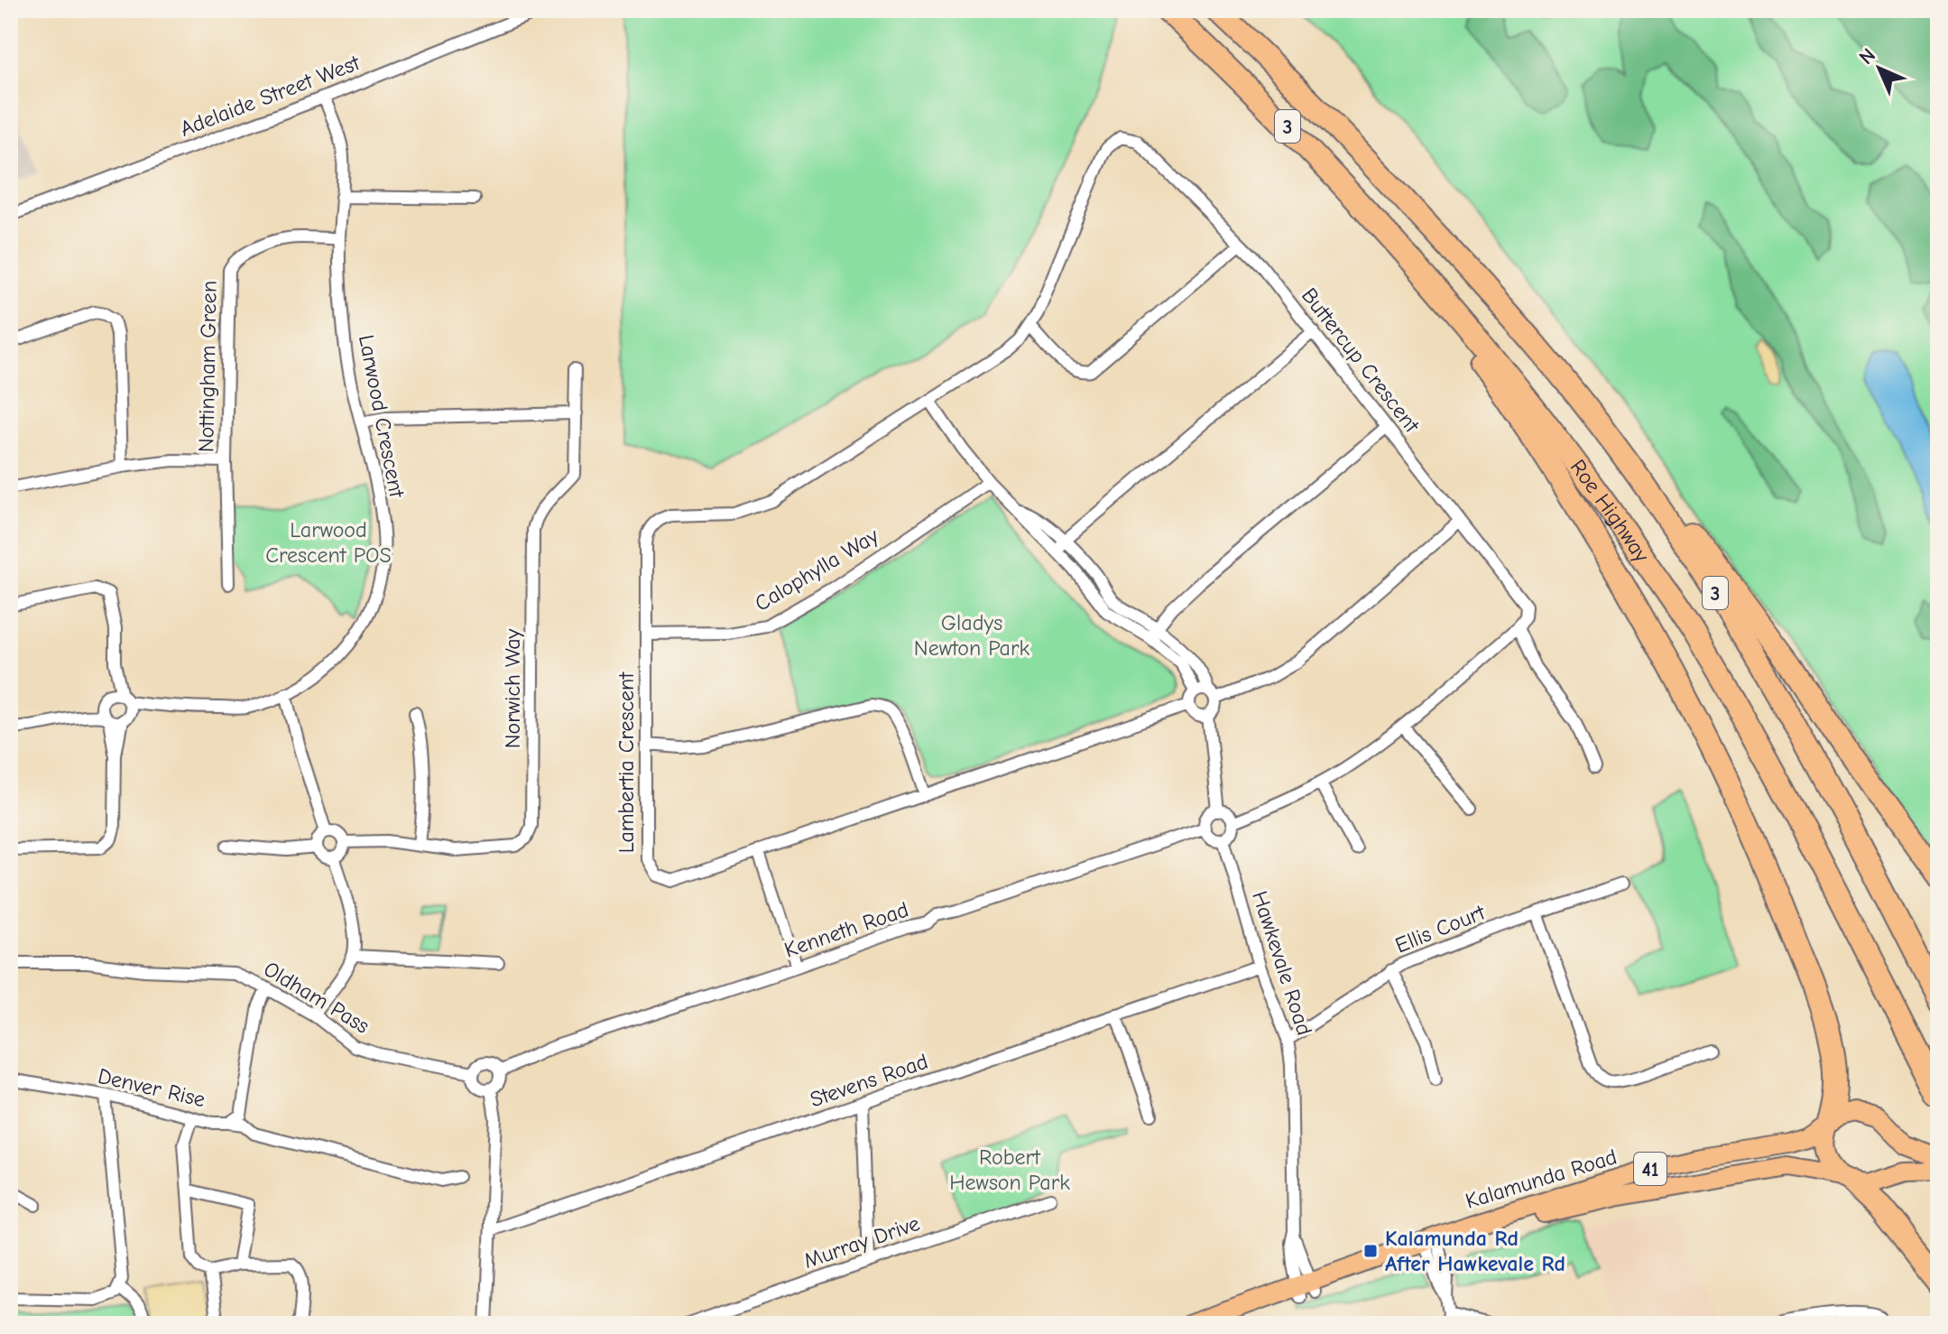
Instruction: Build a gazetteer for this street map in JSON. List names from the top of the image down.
{
  "streets": {
    "highway": ["3", "Roe Highway"],
    "main road": ["41", "Kalamunda Road"],
    "street": [
      "Adelaide Street West",
      "Buttercup Crescent",
      "Nottingham Green",
      "Larwood Crescent",
      "Calophylla Way",
      "Norwich Way",
      "Lambertia Crescent",
      "Ellis Court",
      "Kenneth Road",
      "Hawkevale Road",
      "Oldham Pass",
      "Stevens Road",
      "Denver Rise",
      "Murray Drive"
    ]
  },
  "crossings": [
    ["Adelaide Street West", "Larwood Crescent"],
    ["Buttercup Crescent", "Lambertia Crescent"],
    ["Nottingham Green", "Larwood Crescent"],
    ["Calophylla Way", "Lambertia Crescent"],
    ["Ellis Court", "Hawkevale Road"],
    ["Kenneth Road", "Hawkevale Road"],
    ["Kenneth Road", "Oldham Pass"],
    ["Hawkevale Road", "Stevens Road"],
    ["Hawkevale Road", "Kalamunda Road"],
    ["Oldham Pass", "Denver Rise"]
  ],
  "parks": ["Larwood Crescent POS", "Gladys Newton Park", "Robert Hewson Park"],
  "places": {
    "transit": ["Kalamunda Rd After Hawkevale Rd"]
  },
  "north": "top left"
}
